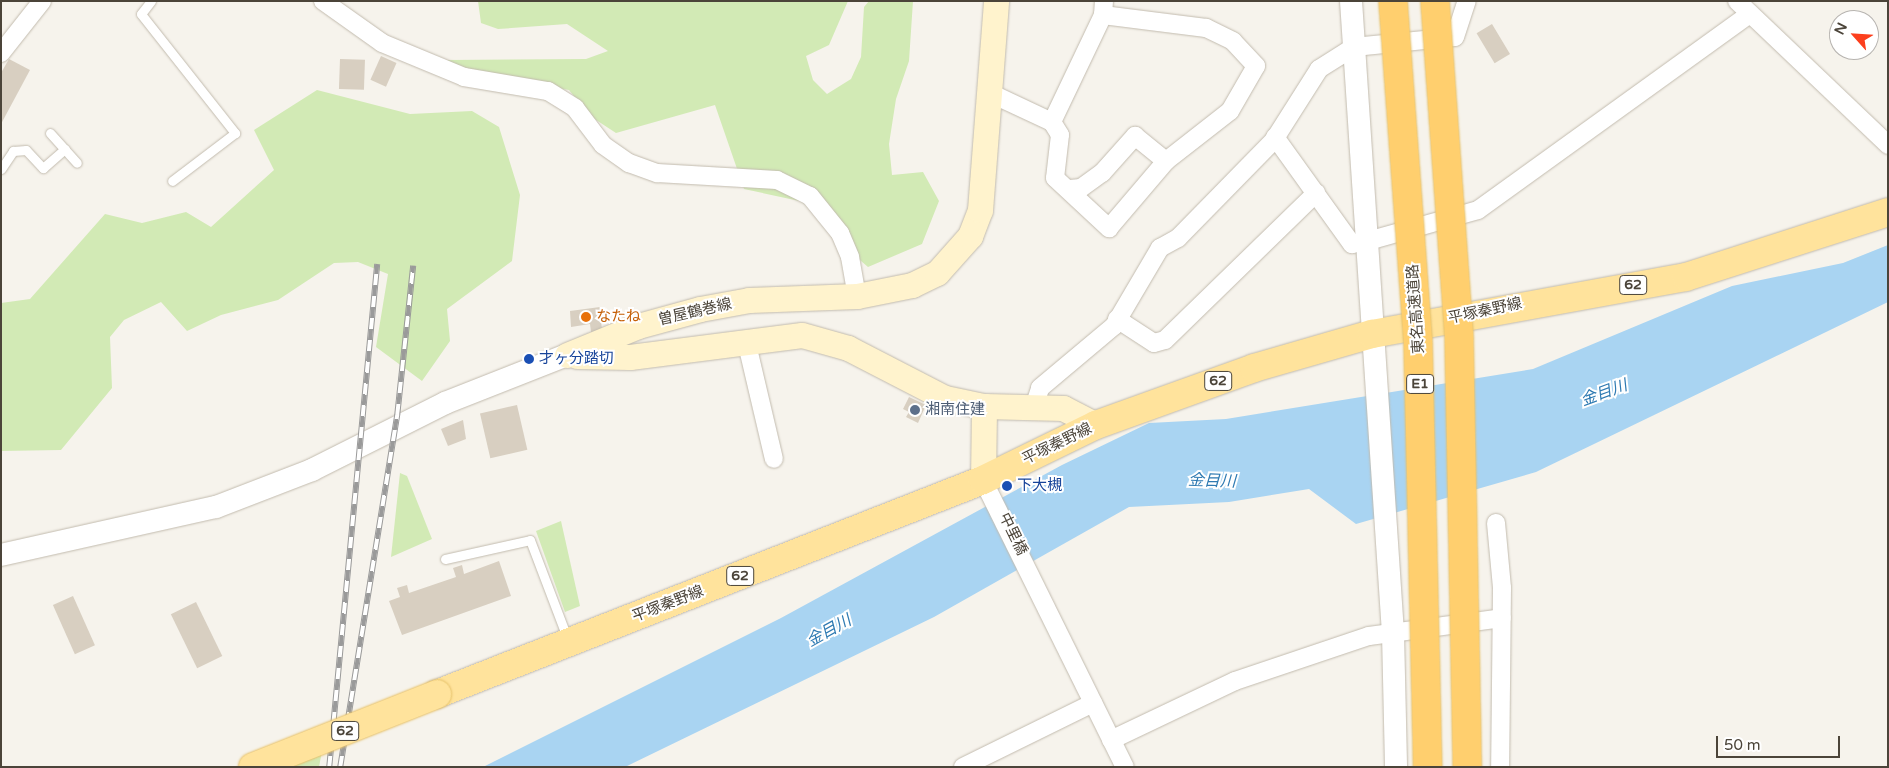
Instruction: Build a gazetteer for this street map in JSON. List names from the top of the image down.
{
  "streets": {
    "highway": ["東名高速道路", "E1"],
    "main road": ["62", "平塚秦野線", "曽屋鶴巻線"],
    "street": ["中里橋"]
  },
  "crossings": [
    ["平塚秦野線", "中里橋"]
  ],
  "water": ["金目川"],
  "places": [
    "なたね",
    "才ヶ分踏切",
    "湘南住建",
    "下大槻"
  ],
  "scale_bar": "50 m",
  "north": "top left"
}
